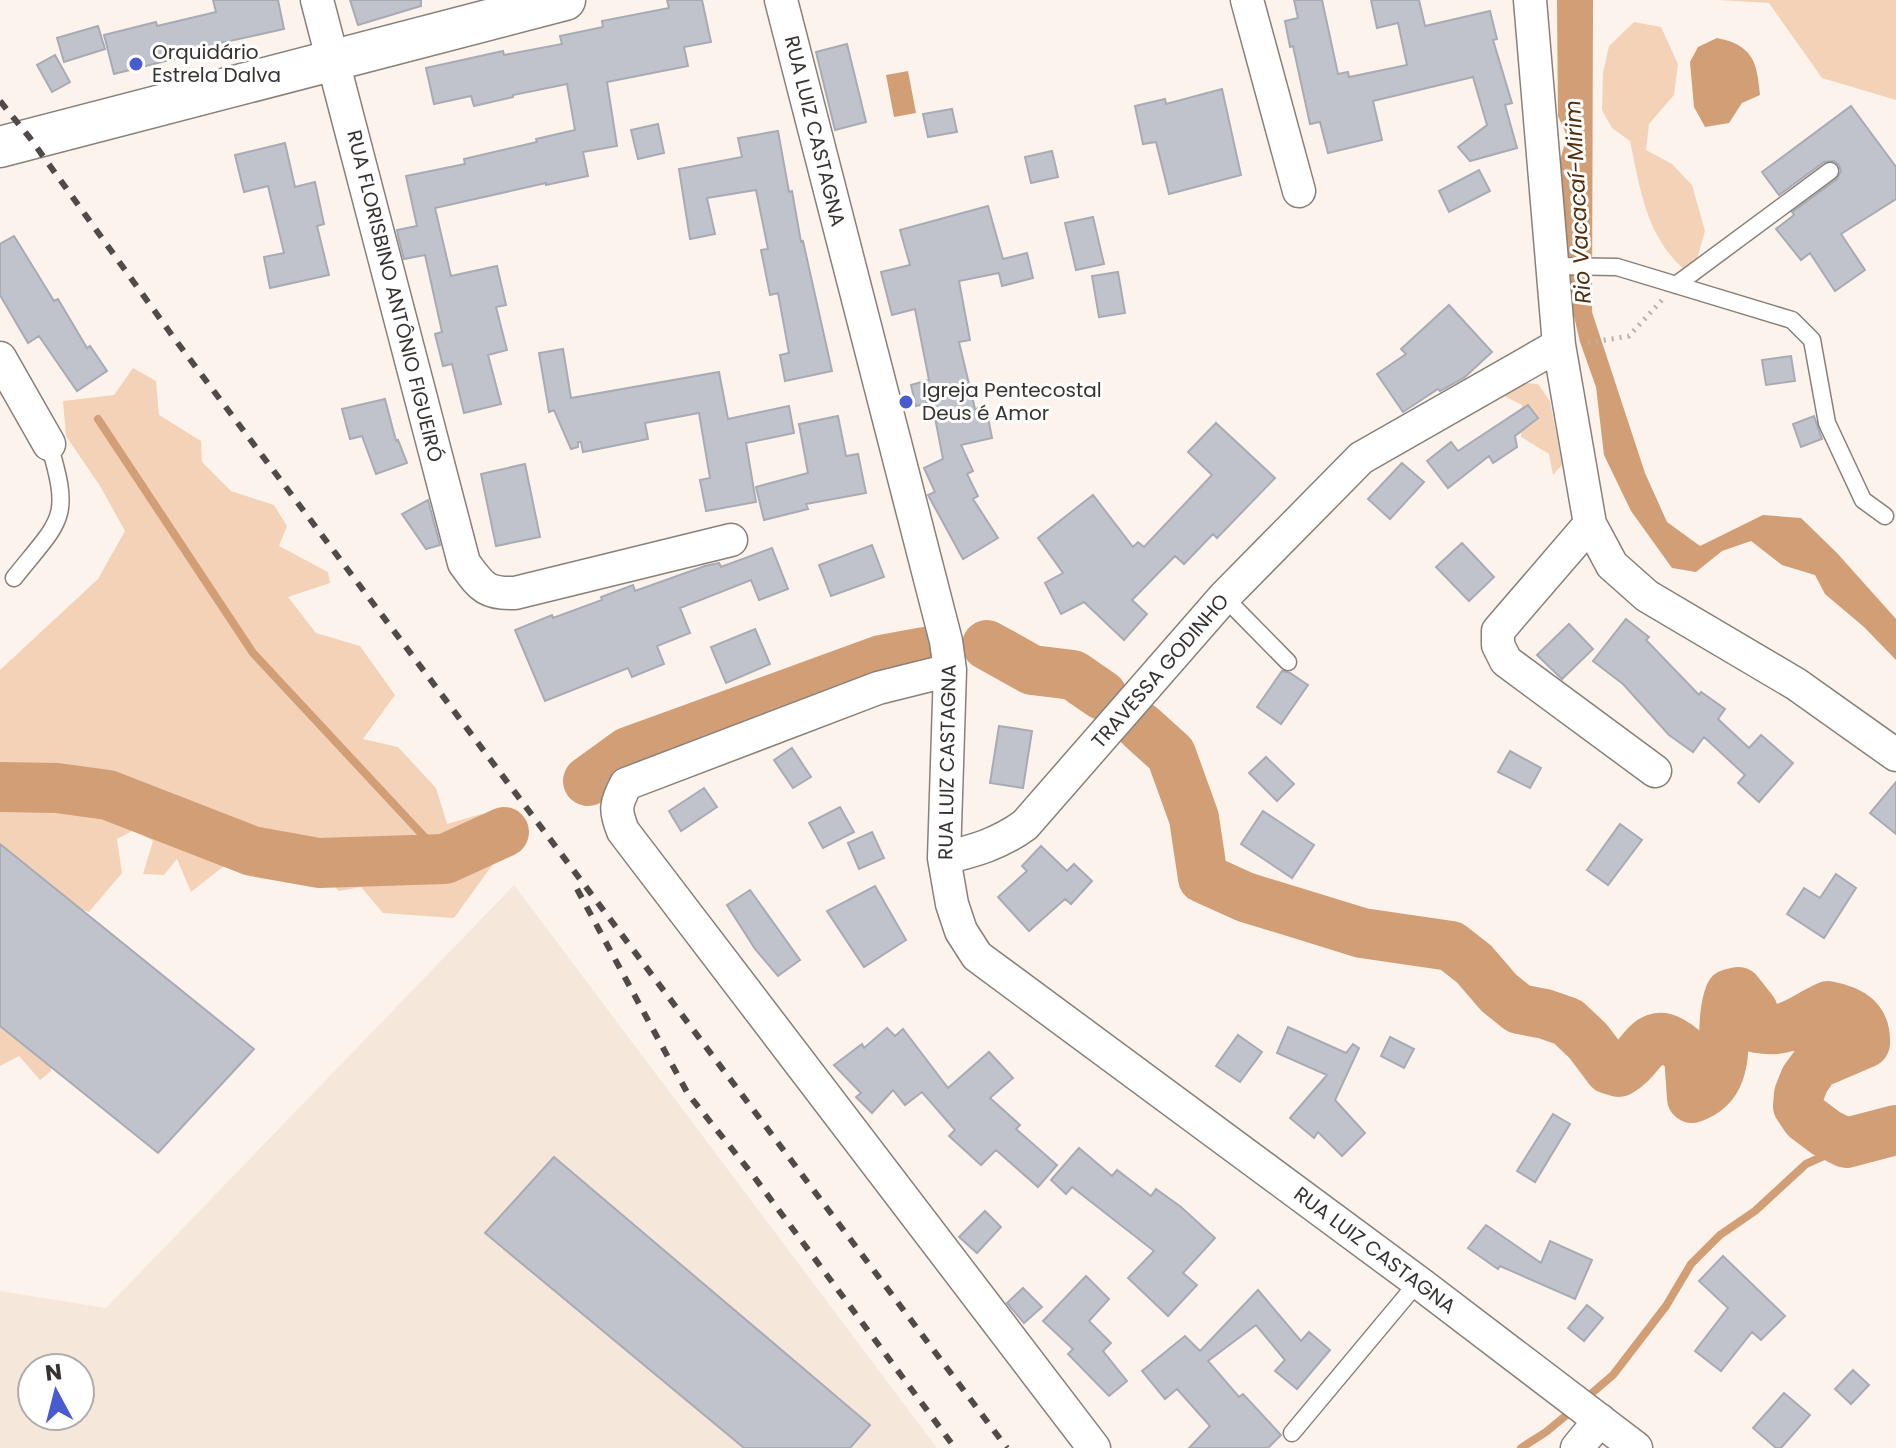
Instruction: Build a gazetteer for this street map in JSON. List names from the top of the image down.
{
  "streets": {
    "street": ["RUA LUIZ CASTAGNA", "RUA FLORISBINO ANTÔNIO FIGUEIRÓ", "TRAVESSA GODINHO"]
  },
  "crossings": [
    ["RUA LUIZ CASTAGNA", "TRAVESSA GODINHO"]
  ],
  "water": ["Rio Vacacaí-Mirim"],
  "places": ["Orquidário Estrela Dalva", "Igreja Pentecostal Deus é Amor"],
  "north": "top"
}
